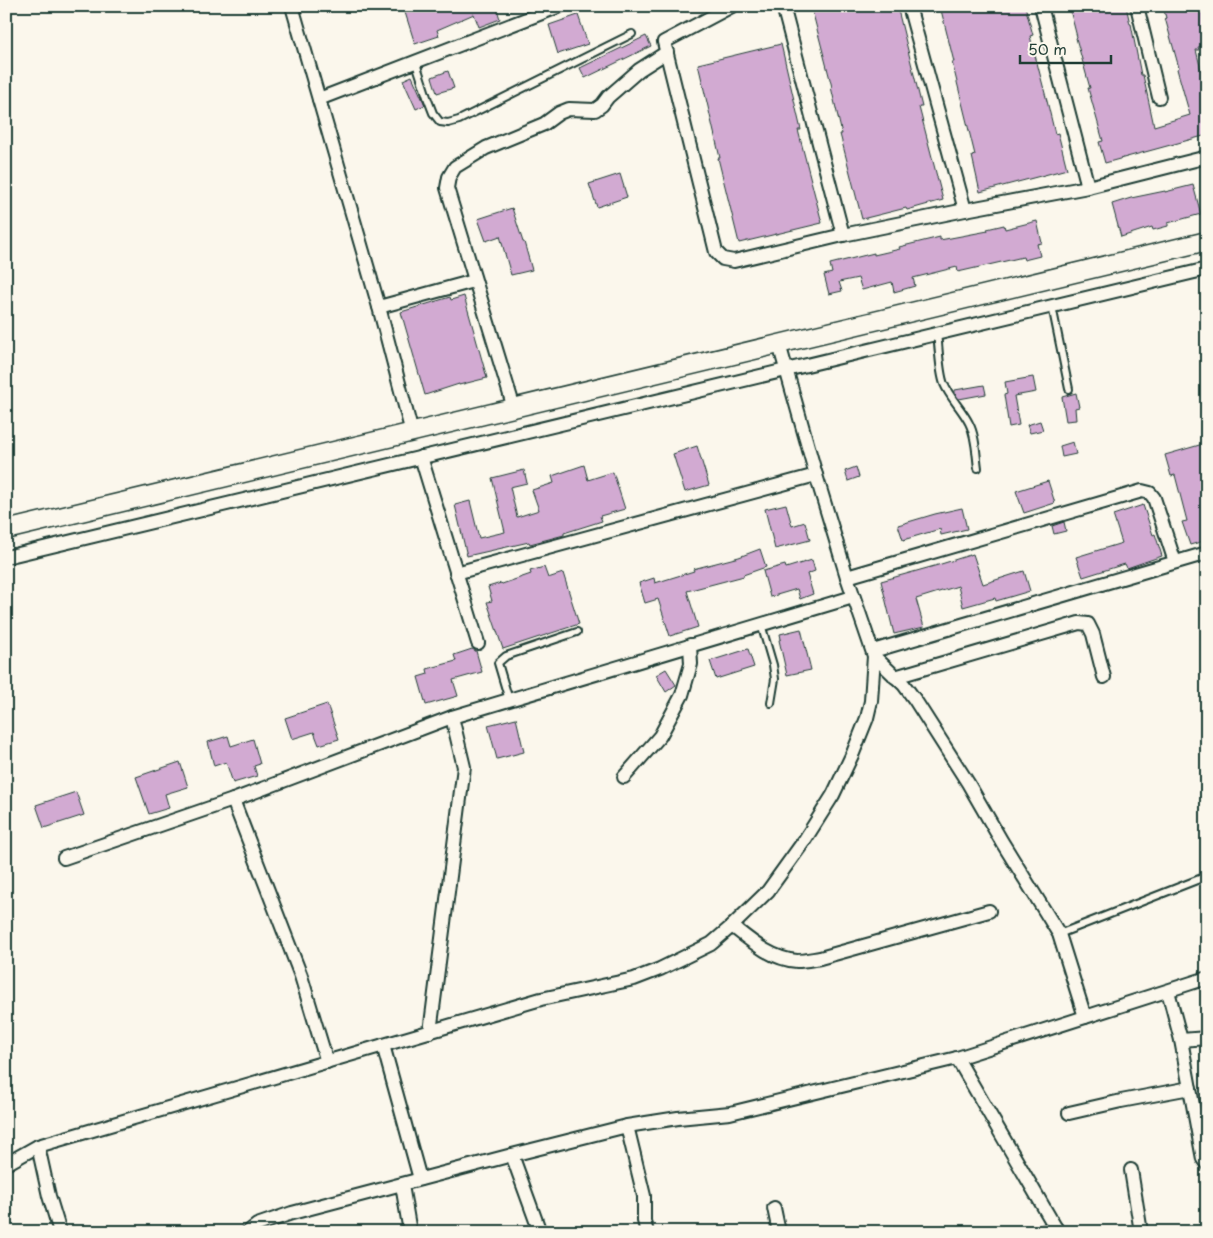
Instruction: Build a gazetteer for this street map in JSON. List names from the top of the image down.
{
  "scale_bar": "50 m"
}
